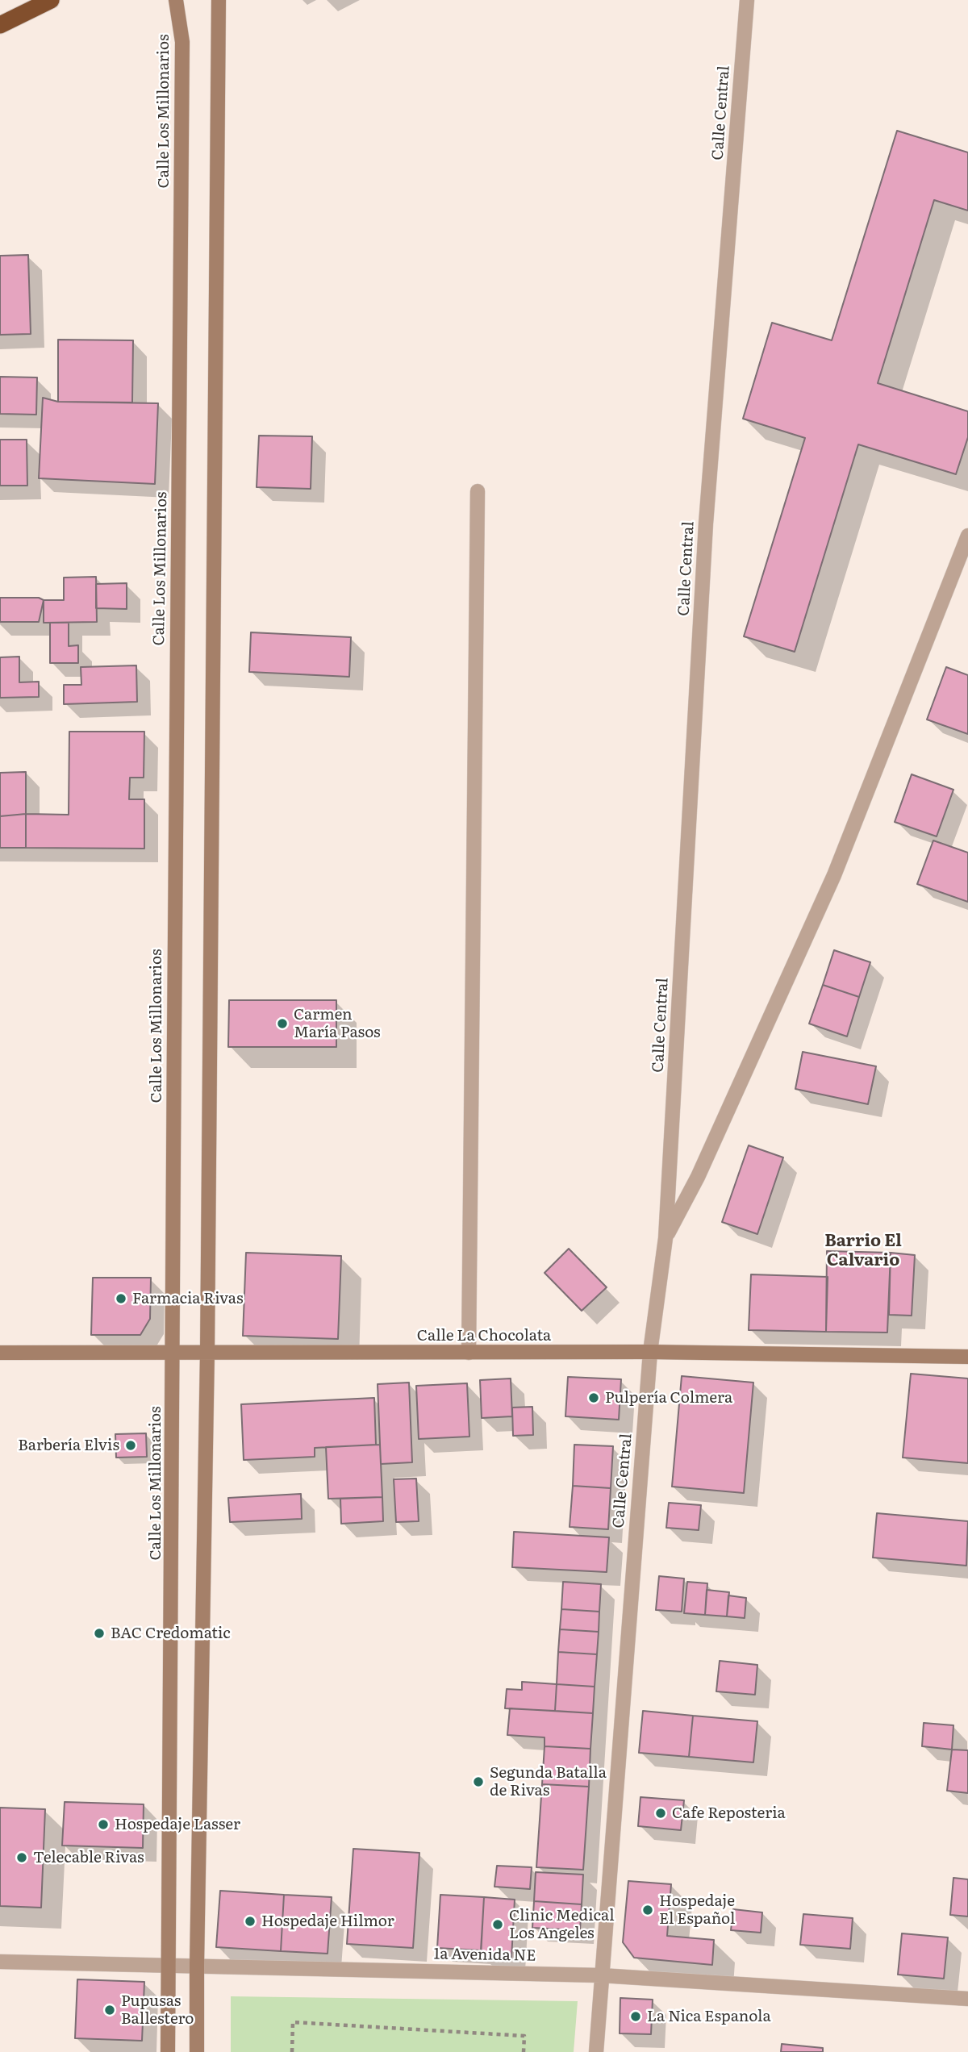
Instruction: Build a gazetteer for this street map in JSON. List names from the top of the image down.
{
  "streets": {
    "street": [
      "Calle Los Millonarios",
      "Calle Central",
      "Calle La Chocolata",
      "1a Avenida NE"
    ]
  },
  "crossings": [
    ["Calle Los Millonarios", "Calle La Chocolata"],
    ["Calle Los Millonarios", "1a Avenida NE"],
    ["Calle Central", "Calle La Chocolata"],
    ["Calle Central", "1a Avenida NE"]
  ],
  "districts": ["Barrio El Calvario"],
  "places": [
    "Carmen María Pasos",
    "Farmacia Rivas",
    "Pulpería Colmera",
    "Barbería Elvis",
    "BAC Credomatic",
    "Segunda Batalla de Rivas",
    "Cafe Reposteria",
    "Hospedaje Lasser",
    "Telecable Rivas",
    "Hospedaje El Español",
    "Hospedaje Hilmor",
    "Clinic Medical Los Angeles",
    "Pupusas Ballestero",
    "La Nica Espanola"
  ]
}
